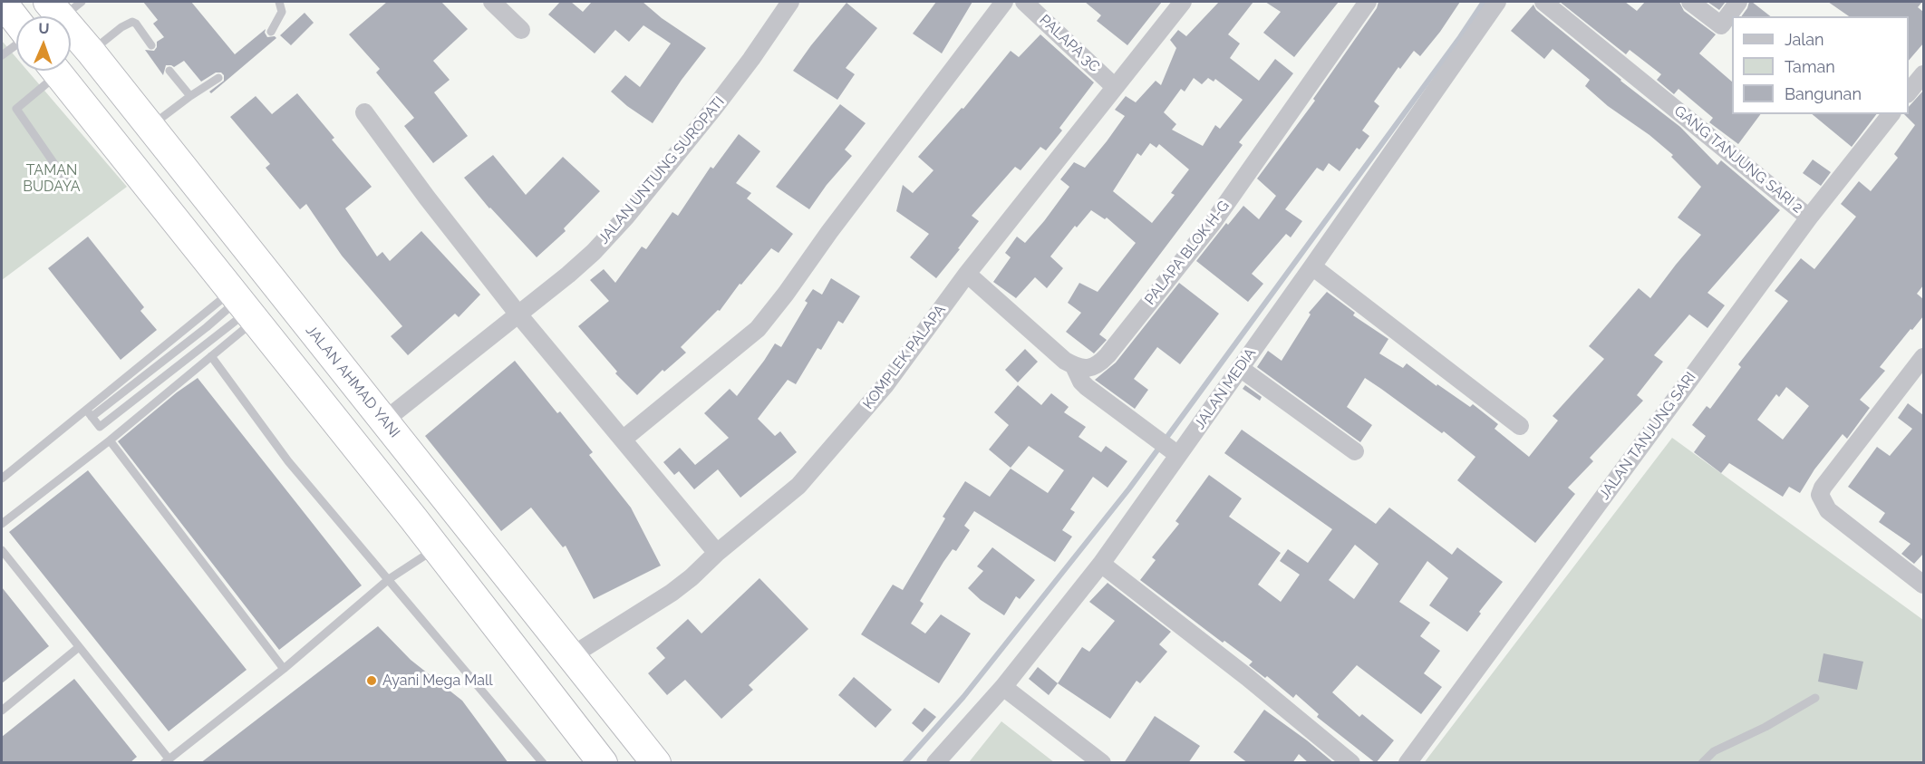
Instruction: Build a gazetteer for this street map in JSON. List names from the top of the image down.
{
  "streets": {
    "highway": ["JALAN AHMAD YANI"],
    "street": [
      "PALAPA 3C",
      "GANG TANJUNG SARI 2",
      "JALAN UNTUNG SUROPATI",
      "PALAPA BLOK H-G",
      "KOMPLEK PALAPA",
      "JALAN MEDIA",
      "JALAN TANJUNG SARI"
    ]
  },
  "crossings": [
    ["PALAPA 3C", "KOMPLEK PALAPA"],
    ["GANG TANJUNG SARI 2", "JALAN TANJUNG SARI"],
    ["JALAN UNTUNG SUROPATI", "JALAN AHMAD YANI"],
    ["KOMPLEK PALAPA", "JALAN AHMAD YANI"]
  ],
  "parks": ["TAMAN BUDAYA"],
  "places": ["Ayani Mega Mall"],
  "legend": ["Jalan", "Taman", "Bangunan"],
  "north": "top"
}
